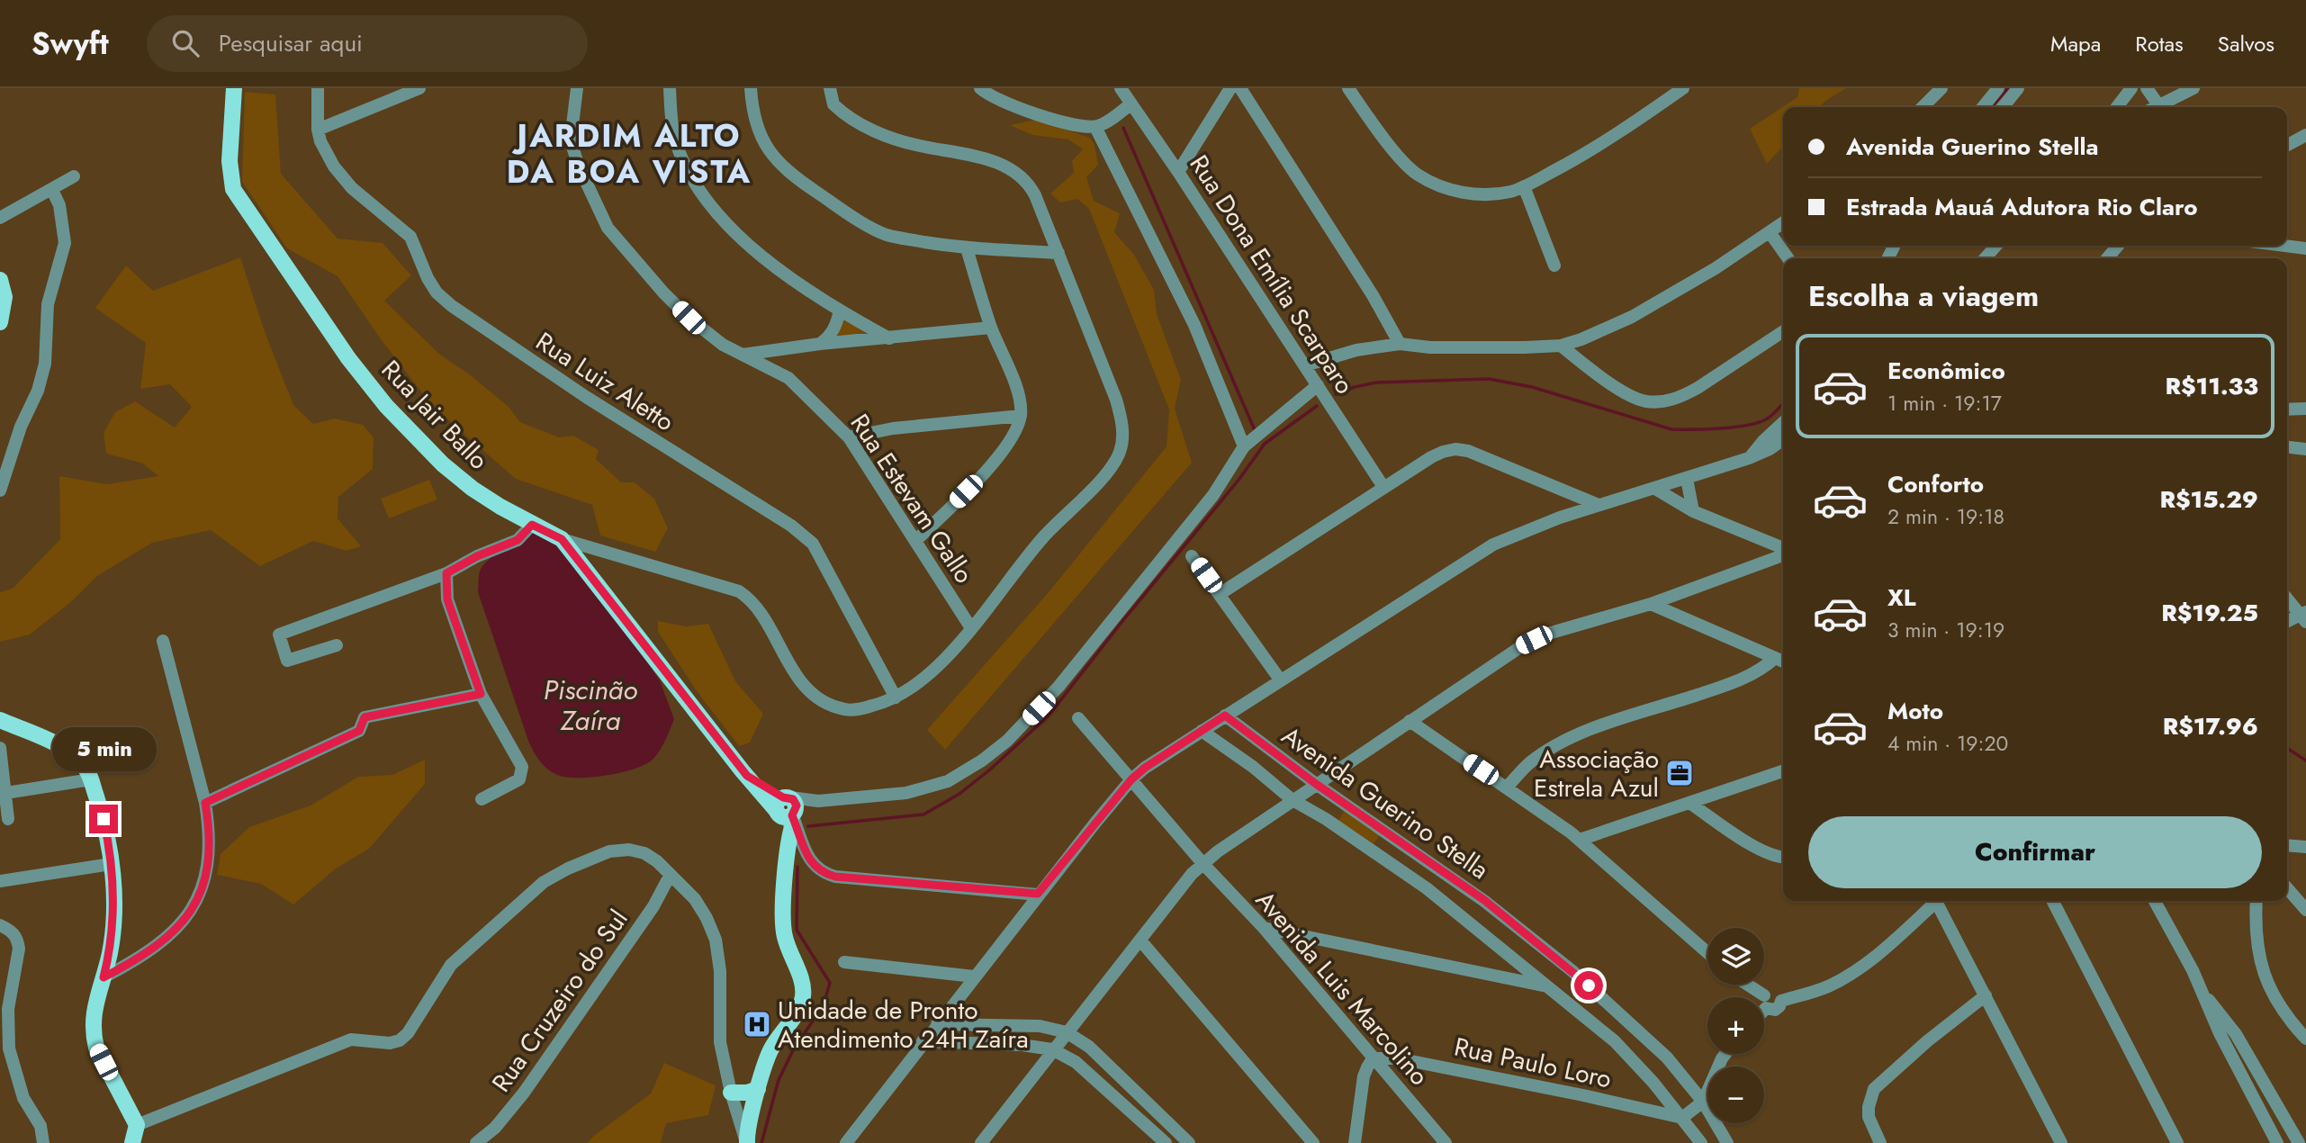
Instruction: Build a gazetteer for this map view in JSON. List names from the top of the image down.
{
  "streets": {
    "main road": ["Rua Jair Ballo"],
    "street": [
      "Rua Dona Emília Scarparo",
      "Rua Luiz Aletto",
      "Rua Estevam Gallo",
      "Avenida Guerino Stella",
      "Avenida Luis Marcolino",
      "Rua Cruzeiro do Sul",
      "Rua Paulo Loro"
    ]
  },
  "crossings": [
    ["Avenida Guerino Stella", "Rua Paulo Loro"],
    ["Avenida Luis Marcolino", "Rua Paulo Loro"]
  ],
  "districts": ["JARDIM ALTO DA BOA VISTA"],
  "water": ["Piscinão Zaíra"],
  "places": {
    "office": ["Associação Estrela Azul"],
    "hospital": ["Unidade de Pronto Atendimento 24H Zaíra"]
  },
  "page": {
    "header": "Swyft",
    "search": "Pesquisar aqui",
    "nav": ["Mapa", "Rotas", "Salvos"],
    "banner": ["Avenida Guerino Stella", "Estrada Mauá Adutora Rio Claro"],
    "heading": "Escolha a viagem",
    "list": [
      {
        "name": "Econômico",
        "note": "1 min · 19:17",
        "value": "R$11.33"
      },
      {
        "name": "Conforto",
        "note": "2 min · 19:18",
        "value": "R$15.29"
      },
      {
        "name": "XL",
        "note": "3 min · 19:19",
        "value": "R$19.25"
      },
      {
        "name": "Moto",
        "note": "4 min · 19:20",
        "value": "R$17.96"
      }
    ],
    "bubble": "5 min",
    "buttons": "Confirmar",
    "map_buttons": ["+", "−"]
  }
}
